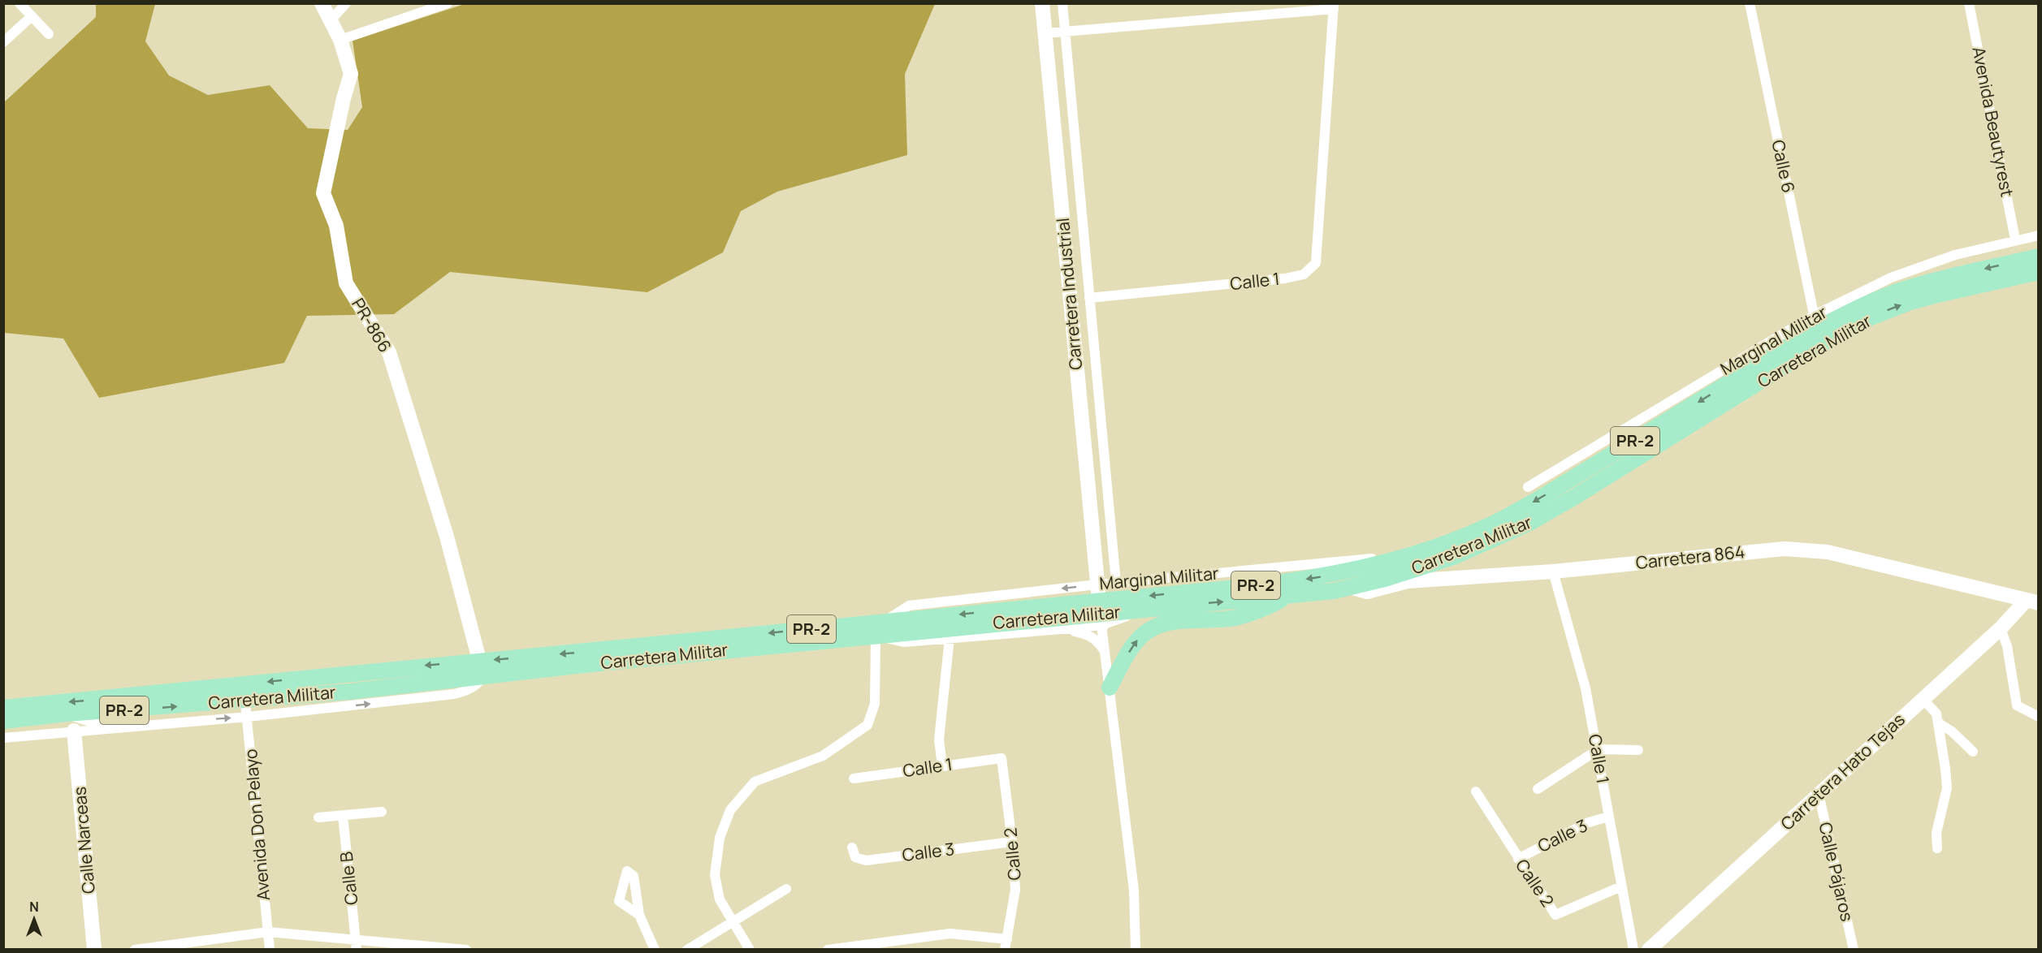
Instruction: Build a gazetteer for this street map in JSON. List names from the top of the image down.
{
  "streets": {
    "main road": ["Carretera Militar", "PR-2"],
    "street": [
      "Avenida Beautyrest",
      "Calle 6",
      "Calle 1",
      "Carretera Industrial",
      "PR-866",
      "Marginal Militar",
      "Carretera 864",
      "Carretera Hato Tejas",
      "Avenida Don Pelayo",
      "Calle 3",
      "Calle Narceas",
      "Calle 2",
      "Calle Pájaros",
      "Calle B"
    ]
  },
  "crossings": [
    ["Avenida Beautyrest", "Marginal Militar"],
    ["Calle 6", "Marginal Militar"],
    ["Calle 6", "Carretera Militar"],
    ["Calle 1", "Carretera 864"],
    ["Calle 1", "Calle 3"],
    ["Calle 1", "Calle 2"],
    ["Carretera Industrial", "Marginal Militar"],
    ["Carretera Industrial", "Carretera Militar"],
    ["PR-866", "Carretera Militar"],
    ["Marginal Militar", "Carretera Militar"],
    ["Carretera Militar", "Carretera 864"],
    ["Carretera Militar", "Avenida Don Pelayo"],
    ["Carretera 864", "Carretera Hato Tejas"],
    ["Carretera Hato Tejas", "Calle Pájaros"],
    ["Calle 3", "Calle 2"]
  ],
  "north": "top"
}
